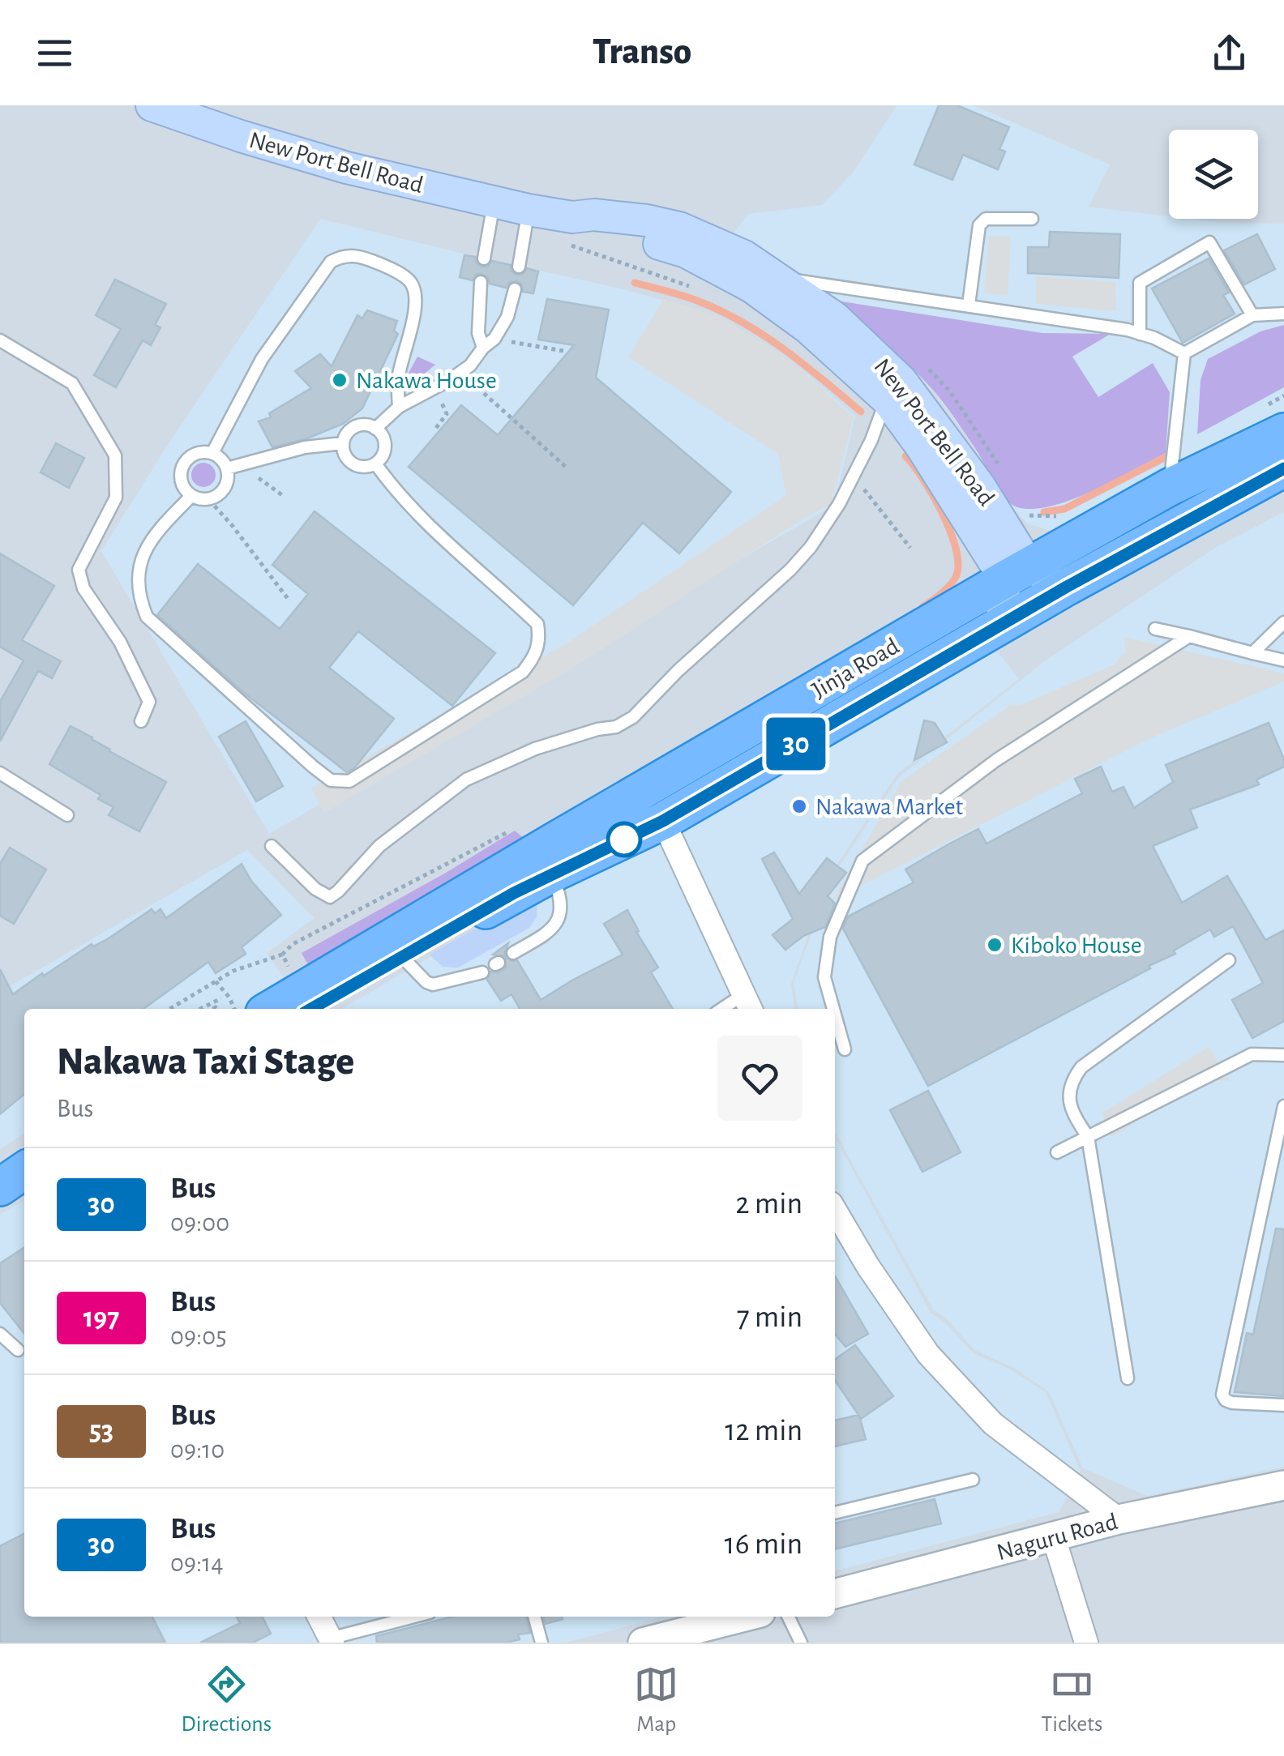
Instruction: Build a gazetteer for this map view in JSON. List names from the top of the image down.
{
  "streets": {
    "highway": ["Jinja Road"],
    "main road": ["New Port Bell Road"],
    "street": ["Naguru Road"]
  },
  "crossings": [
    ["New Port Bell Road", "Jinja Road"]
  ],
  "places": ["Nakawa House", "Nakawa Market", "Kiboko House"],
  "lines": ["bus line 30"],
  "page": {
    "header": "Transo",
    "on_map": "30",
    "heading": ["Nakawa Taxi Stage", "Bus"],
    "list": [
      {
        "mark": "30",
        "name": "Bus",
        "note": "09:00",
        "value": "2 min"
      },
      {
        "mark": "197",
        "name": "Bus",
        "note": "09:05",
        "value": "7 min"
      },
      {
        "mark": "53",
        "name": "Bus",
        "note": "09:10",
        "value": "12 min"
      },
      {
        "mark": "30",
        "name": "Bus",
        "note": "09:14",
        "value": "16 min"
      }
    ],
    "tabs": ["Directions", "Map", "Tickets"]
  }
}
